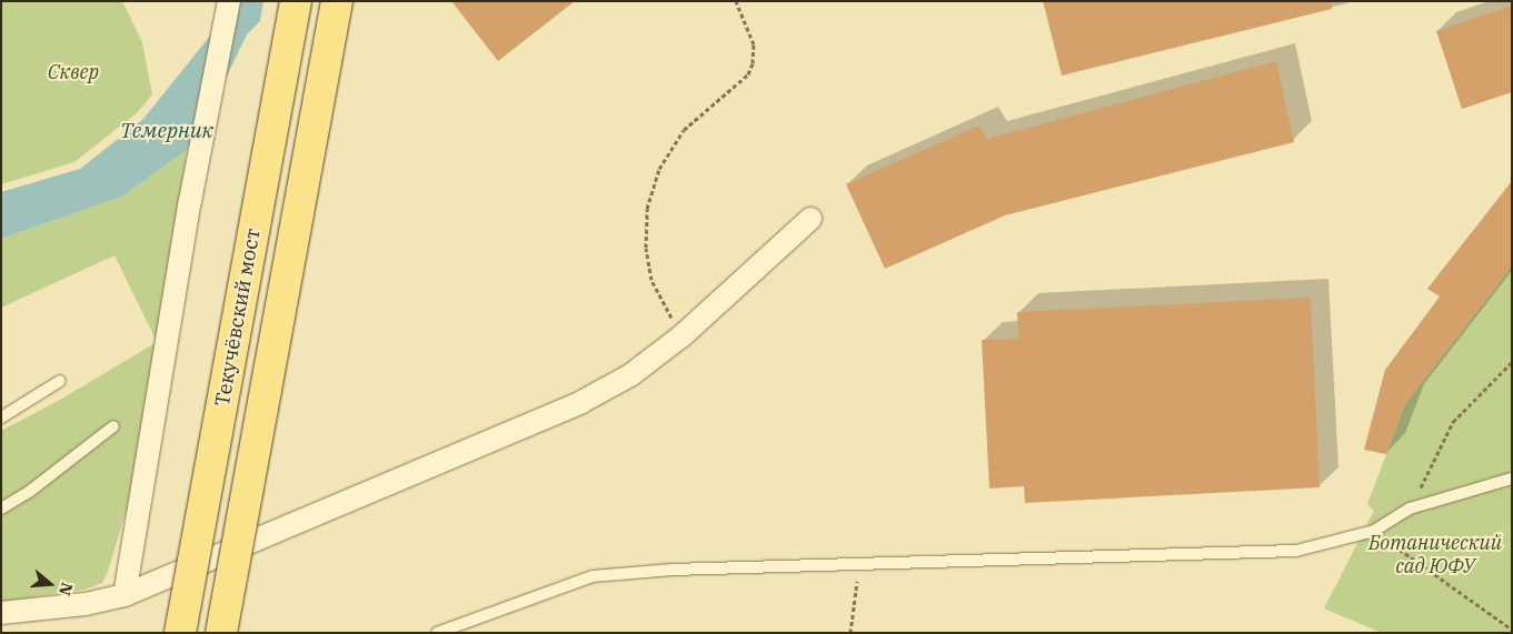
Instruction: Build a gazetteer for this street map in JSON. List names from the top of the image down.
{
  "streets": {
    "main road": ["Текучёвский мост"]
  },
  "water": ["Темерник"],
  "parks": ["Сквер", "Ботанический сад ЮФУ"],
  "north": "right"
}
